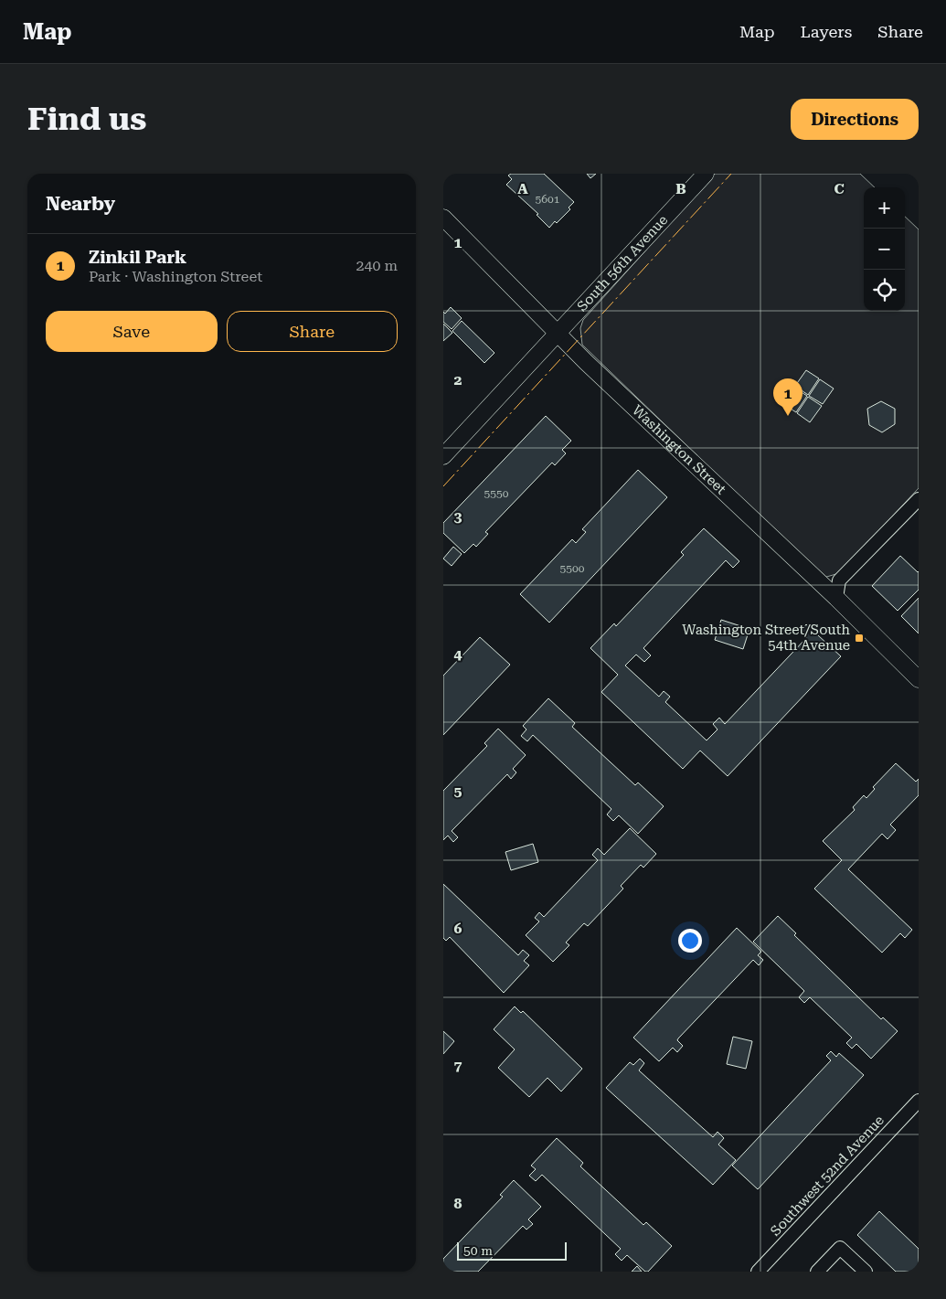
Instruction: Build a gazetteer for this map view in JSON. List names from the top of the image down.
{
  "streets": {
    "street": ["South 56th Avenue", "Washington Street", "Southwest 52nd Avenue"]
  },
  "crossings": [
    ["South 56th Avenue", "Washington Street"]
  ],
  "places": {
    "transit": ["Washington Street/South 54th Avenue"]
  },
  "house_numbers": ["5601", "5550", "5500"],
  "scale_bar": "50 m",
  "page": {
    "header": "Map",
    "nav": ["Map", "Layers", "Share"],
    "buttons": [
      "Directions",
      ["Save", "Share"]
    ],
    "title": "Find us",
    "heading": "Nearby",
    "map_buttons": ["+", "−"],
    "list": [
      {
        "mark": "1",
        "name": "Zinkil Park",
        "note": "Park · Washington Street",
        "value": "240 m"
      }
    ],
    "pins": "1",
    "scale": "50 m"
  },
  "grid": {
    "columns": ["A", "B", "C"],
    "rows": [
      "1",
      "2",
      "3",
      "4",
      "5",
      "6",
      "7",
      "8"
    ]
  }
}
